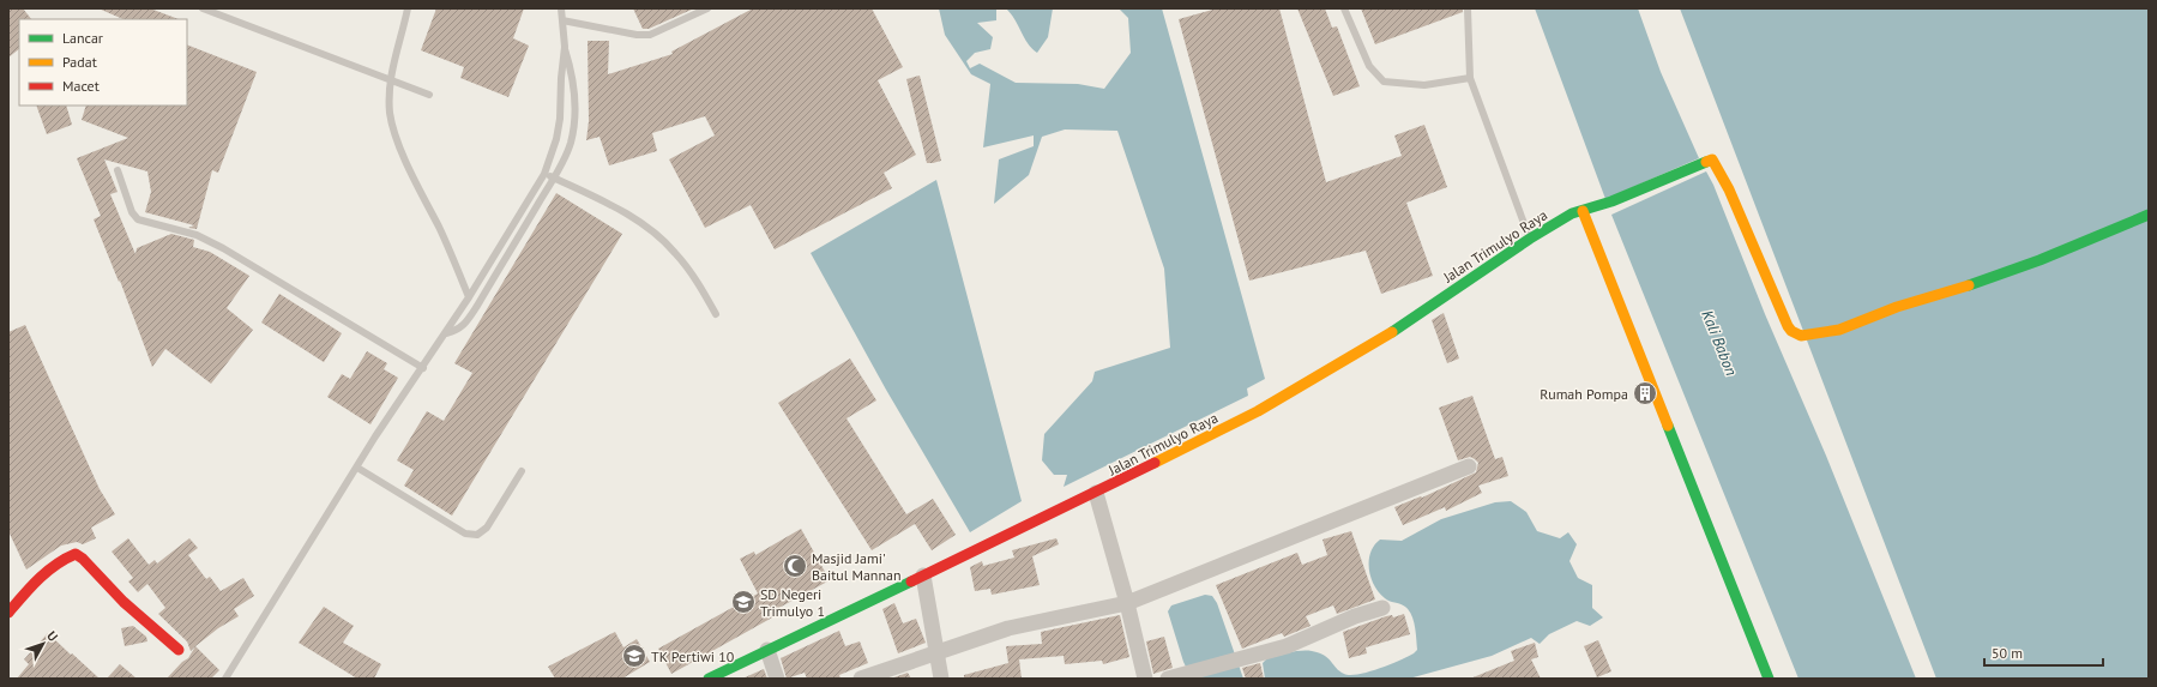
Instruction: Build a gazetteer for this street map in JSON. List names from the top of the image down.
{
  "streets": {
    "street": ["Jalan Trimulyo Raya"]
  },
  "water": ["Kali Babon"],
  "places": {
    "building": ["Rumah Pompa"],
    "mosque": ["Masjid Jami' Baitul Mannan"],
    "school or university": ["SD Negeri Trimulyo 1", "TK Pertiwi 10"]
  },
  "legend": ["Lancar", "Padat", "Macet"],
  "scale_bar": "50 m",
  "north": "top right"
}
